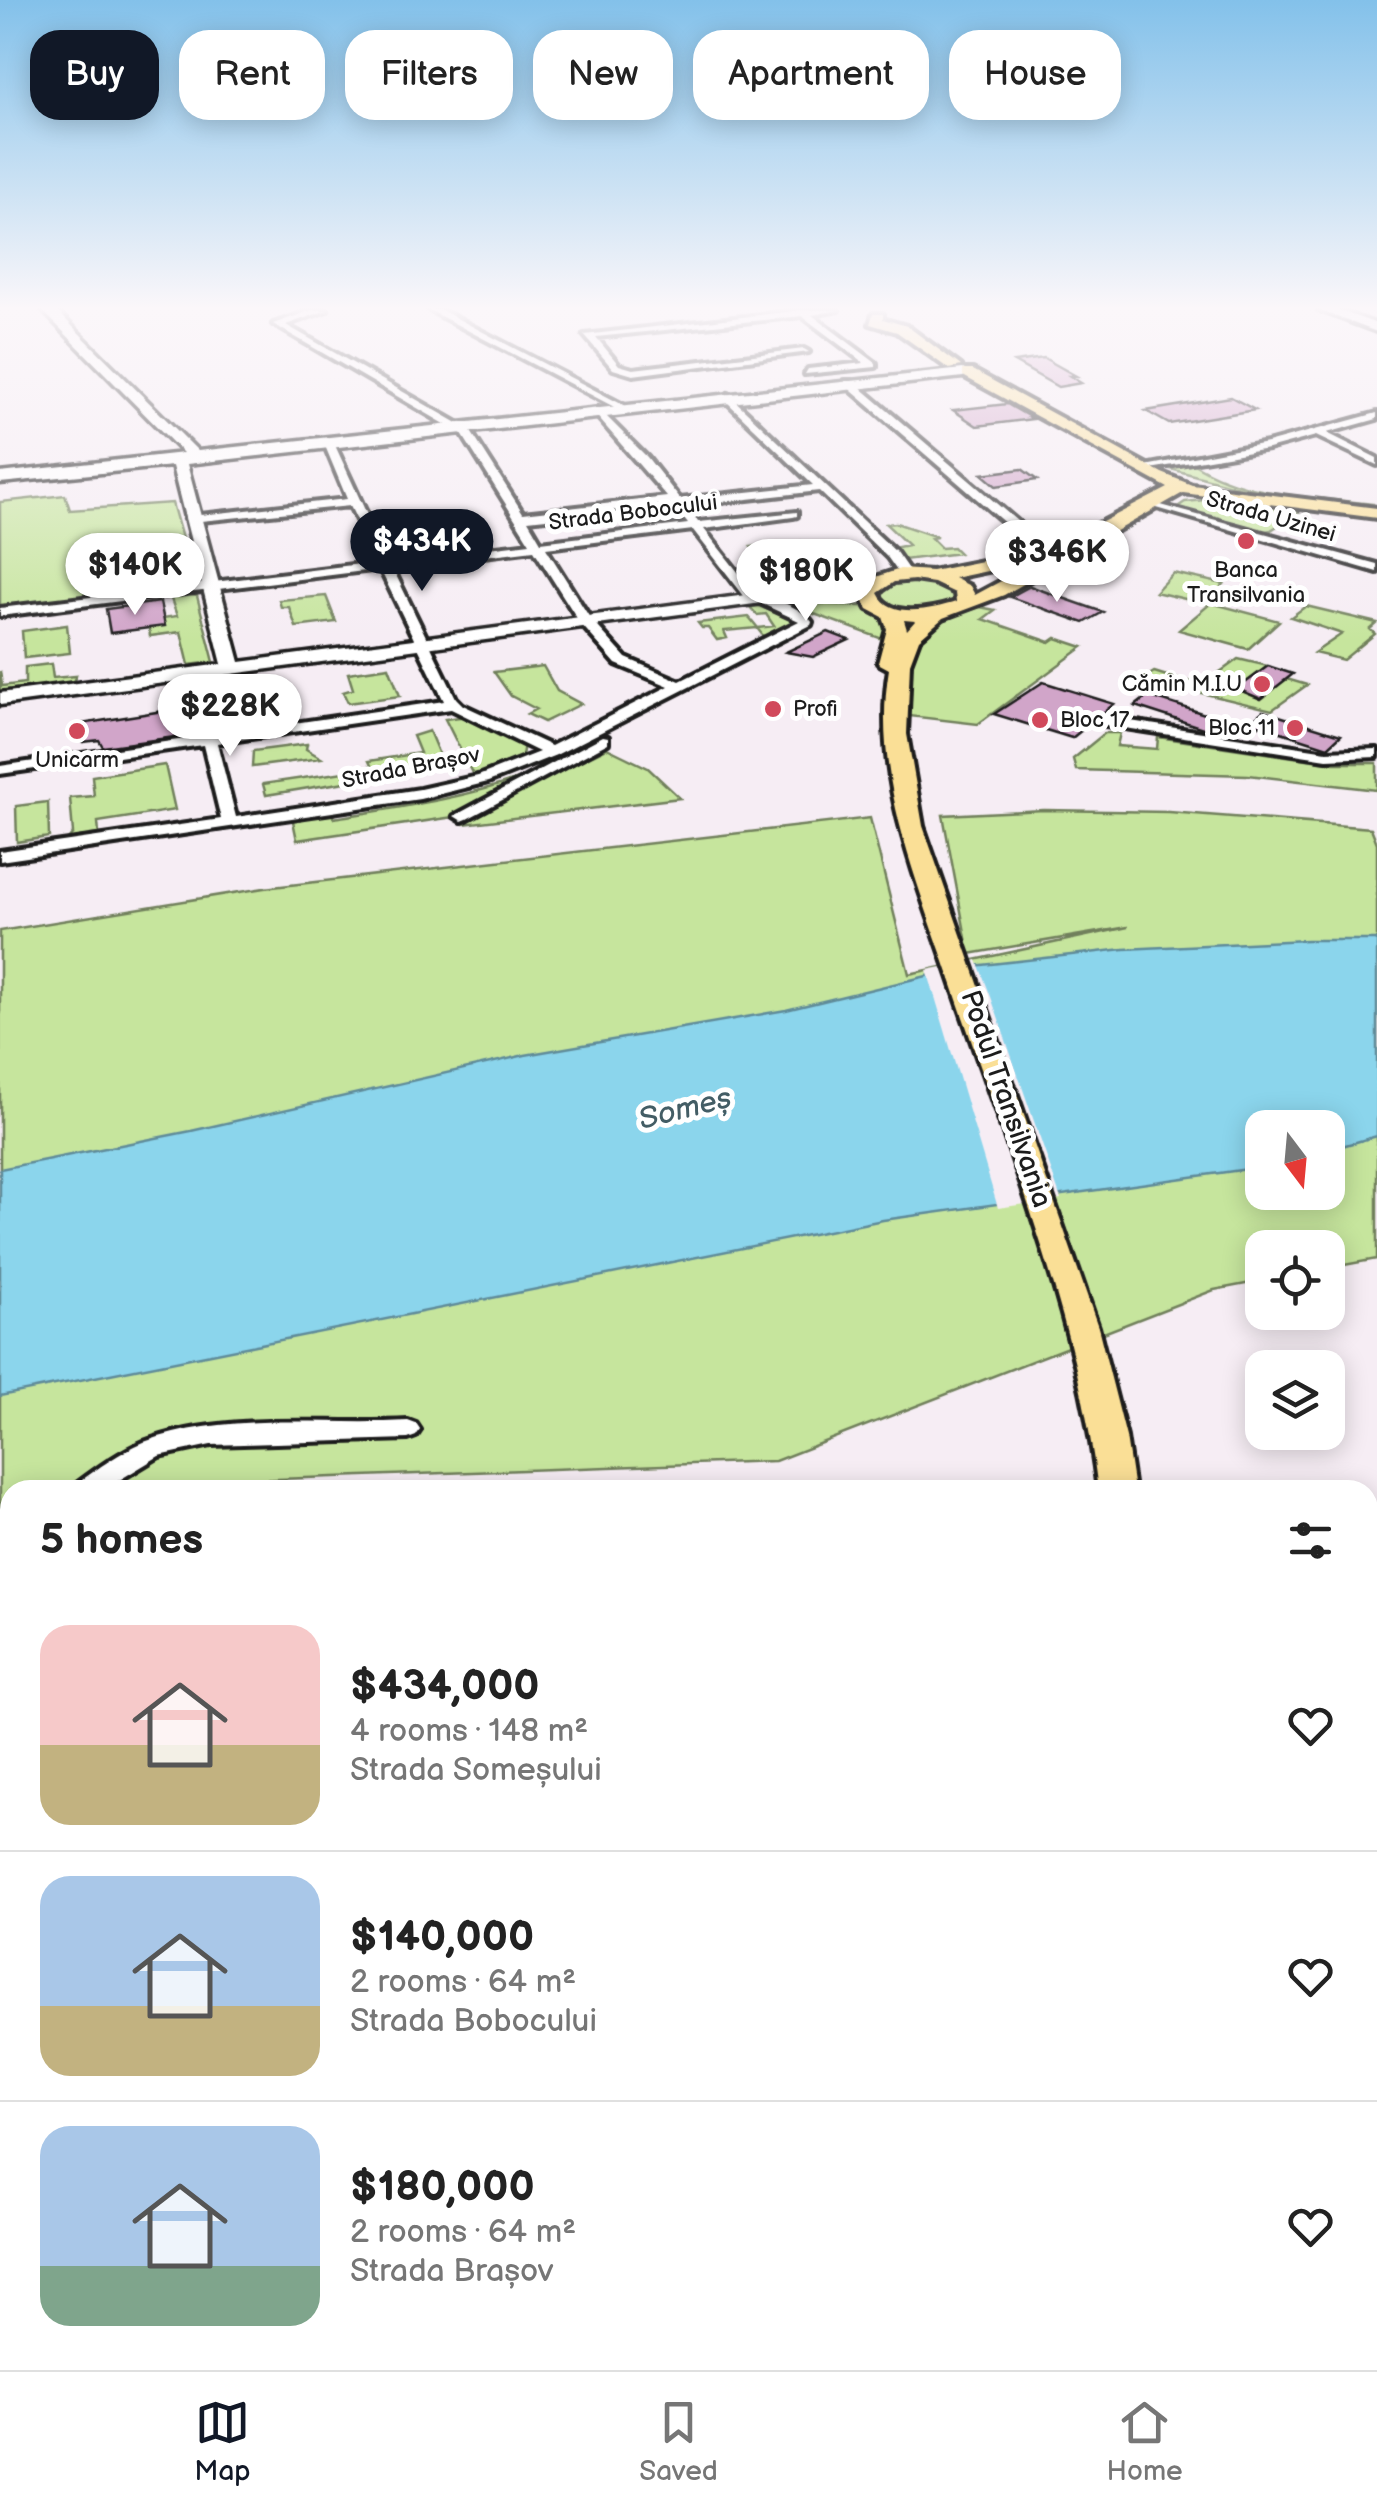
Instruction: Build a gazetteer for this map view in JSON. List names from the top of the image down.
{
  "streets": {
    "main road": ["Podul Transilvania"],
    "street": ["Strada Bobocului", "Strada Uzinei", "Strada Brașov"]
  },
  "water": ["Someș"],
  "places": [
    "Banca Transilvania",
    "Cămin M.I.U",
    "Profi",
    "Bloc 17",
    "Bloc 11",
    "Unicarm"
  ],
  "north": "bottom",
  "page": {
    "chip": [
      "Buy",
      "Rent",
      "Filters",
      "New",
      "Apartment",
      "House"
    ],
    "price": [
      "$434K",
      "$346K",
      "$140K",
      "$180K",
      "$228K"
    ],
    "heading": "5 homes",
    "list": [
      {
        "name": "$434,000",
        "note": "4 rooms · 148 m² · Strada Someșului"
      },
      {
        "name": "$140,000",
        "note": "2 rooms · 64 m² · Strada Bobocului"
      },
      {
        "name": "$180,000",
        "note": "2 rooms · 64 m² · Strada Brașov"
      }
    ],
    "tabs": ["Map", "Saved", "Home"]
  }
}
